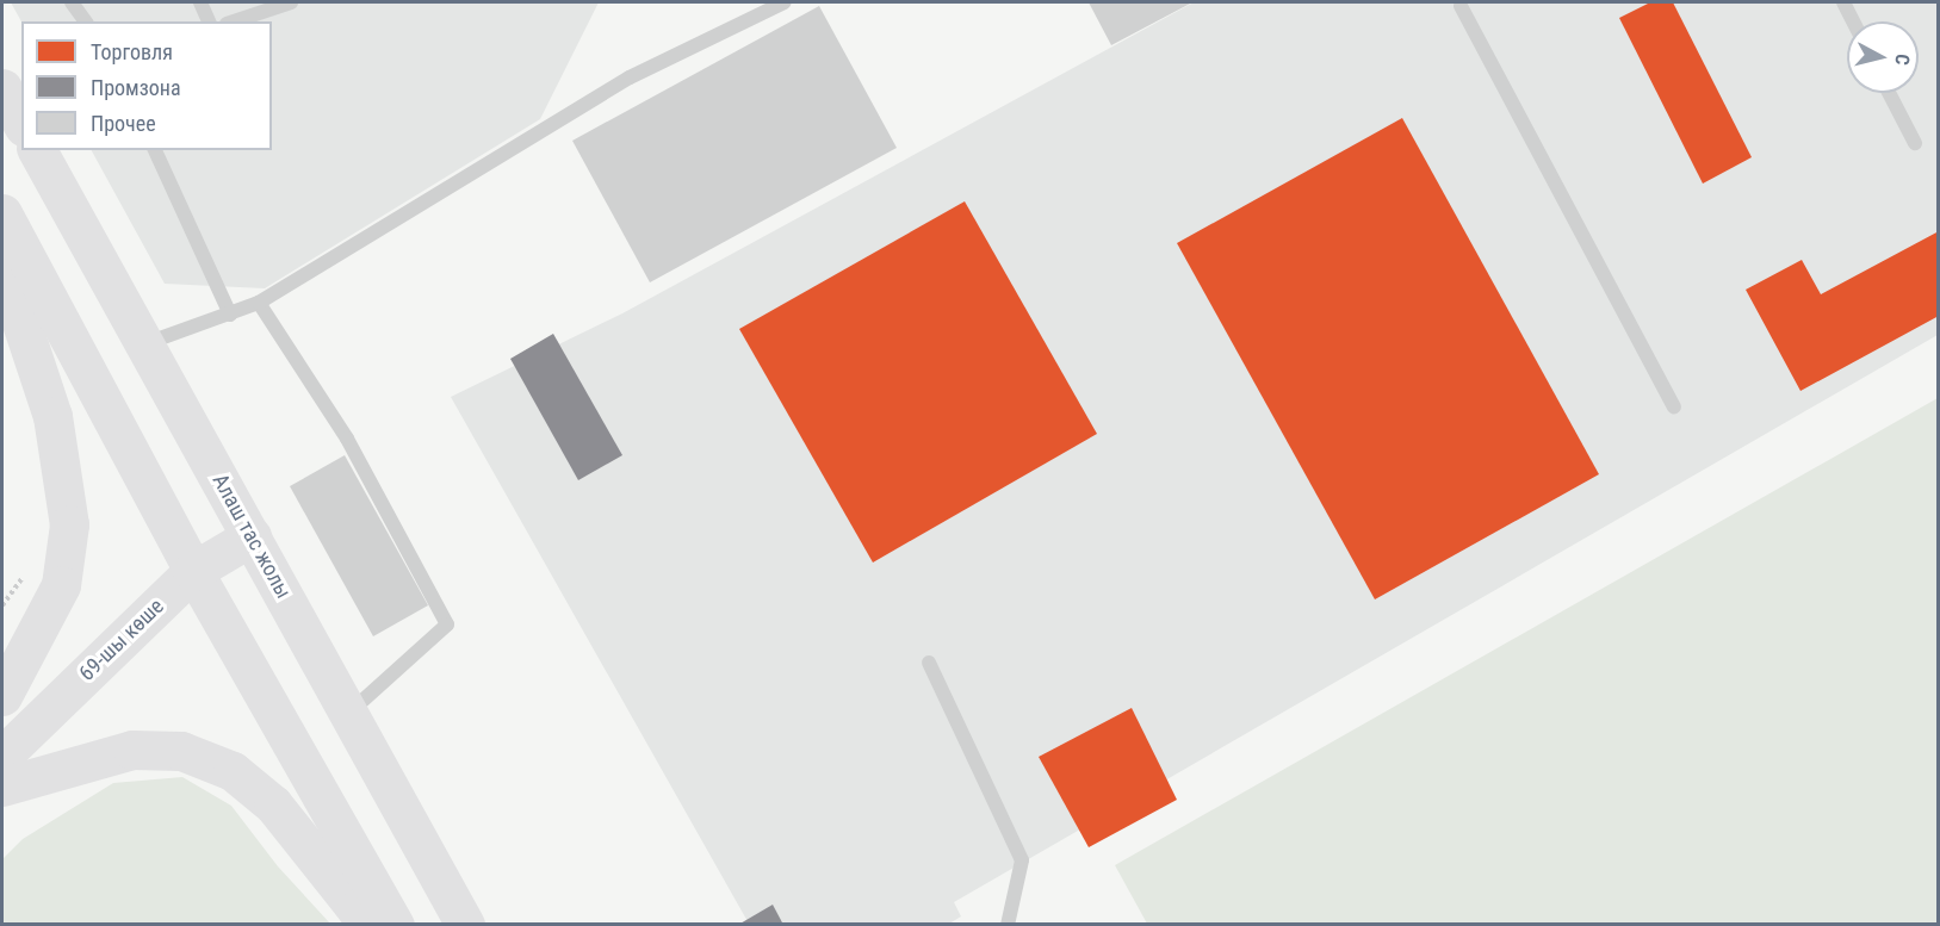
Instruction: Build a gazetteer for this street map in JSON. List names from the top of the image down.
{
  "streets": {
    "main road": ["Алаш тас жолы", "69-шы көше"]
  },
  "crossings": [
    ["Алаш тас жолы", "69-шы көше"]
  ],
  "legend": ["Торговля", "Промзона", "Прочее"],
  "north": "right"
}
